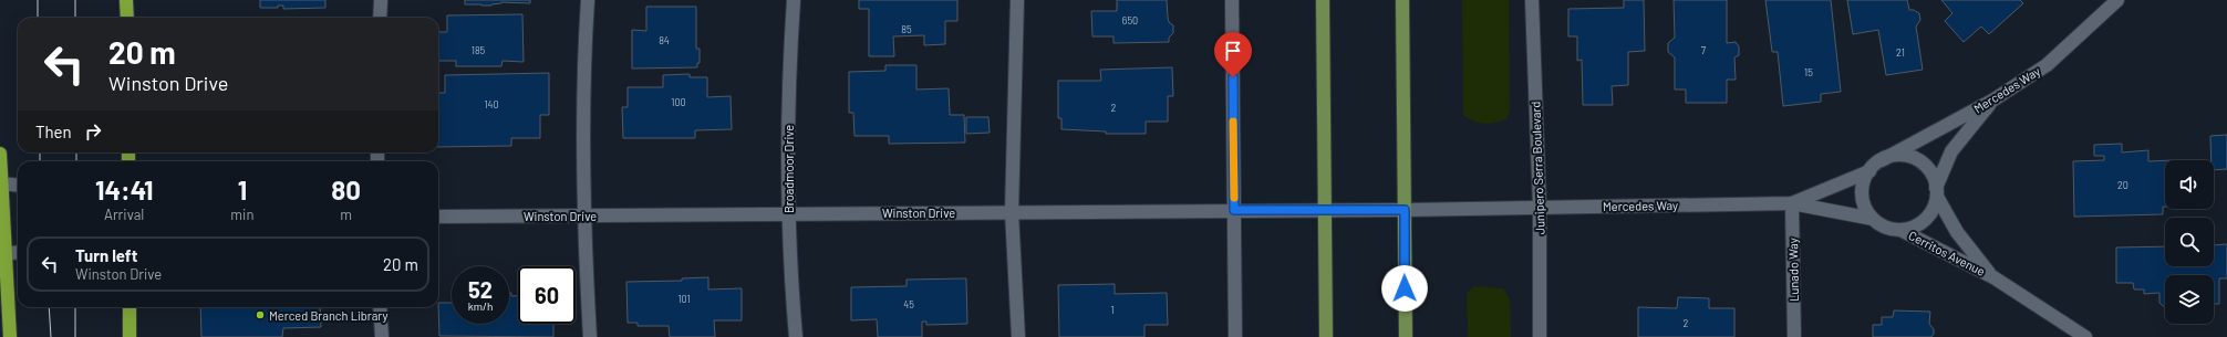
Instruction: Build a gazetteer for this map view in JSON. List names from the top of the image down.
{
  "streets": {
    "street": [
      "Mercedes Way",
      "Junipero Serra Boulevard",
      "Broadmoor Drive",
      "Winston Drive",
      "Cerritos Avenue",
      "Lunado Way"
    ]
  },
  "crossings": [
    ["Mercedes Way", "Junipero Serra Boulevard"],
    ["Mercedes Way", "Winston Drive"],
    ["Mercedes Way", "Cerritos Avenue"],
    ["Mercedes Way", "Lunado Way"],
    ["Broadmoor Drive", "Winston Drive"]
  ],
  "places": ["Merced Branch Library"],
  "house_numbers": [
    "650",
    "85",
    "84",
    "185",
    "7",
    "21",
    "15",
    "100",
    "140",
    "2",
    "20",
    "101",
    "45",
    "1",
    "2"
  ],
  "page": {
    "turn": ["20 m", "Winston Drive"],
    "then": "Then",
    "eta": [
      "14:41",
      "Arrival",
      "1",
      "min",
      "80",
      "m"
    ],
    "list": [
      {
        "name": "Turn left",
        "note": "Winston Drive",
        "value": "20 m"
      }
    ],
    "speed": "52 km/h",
    "limit": "60"
  }
}
